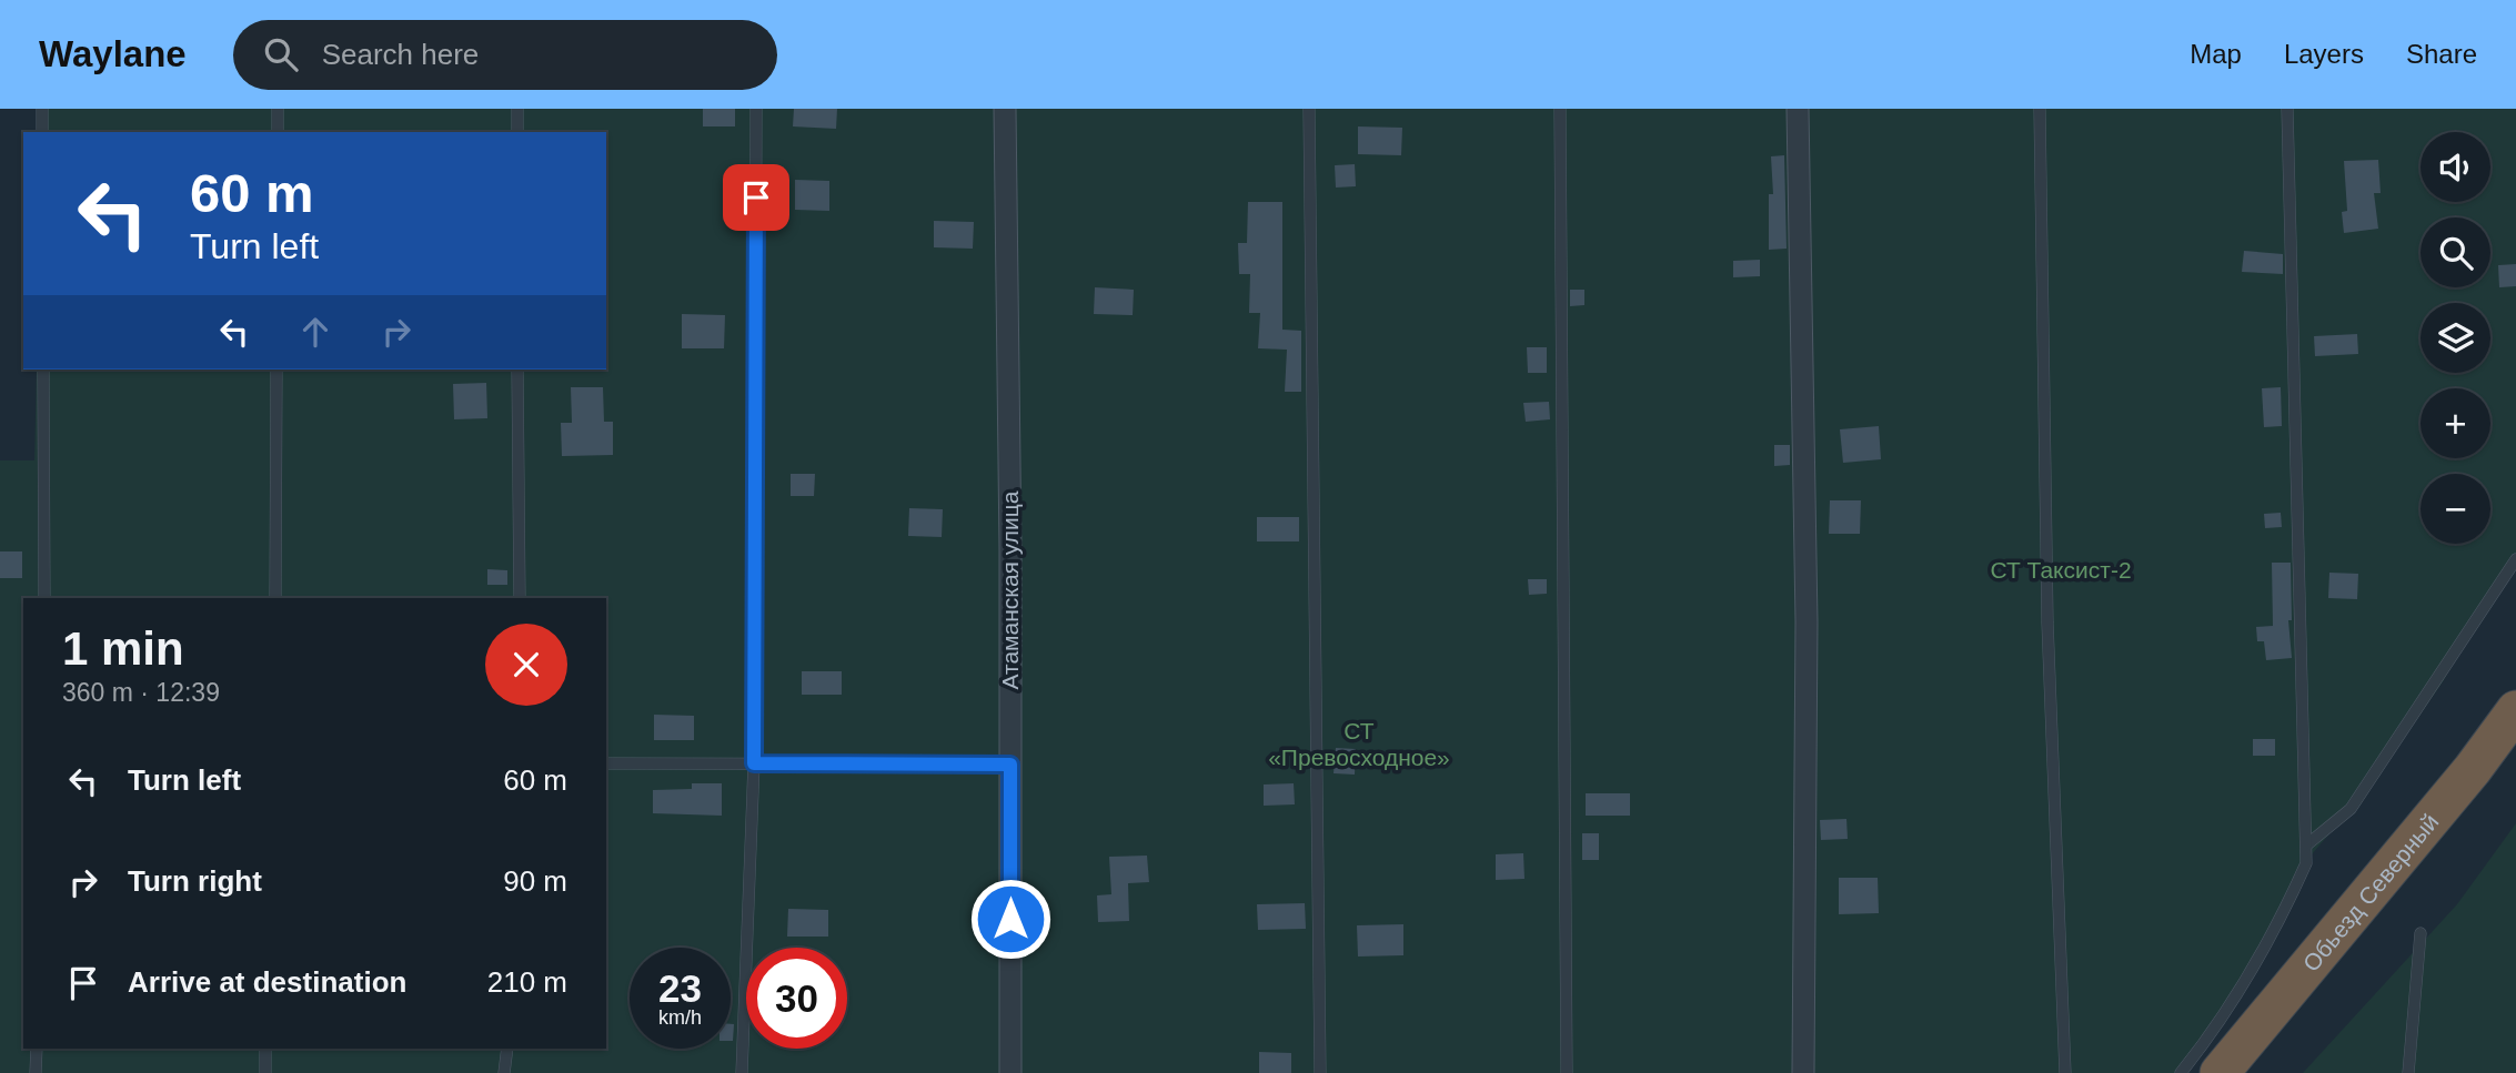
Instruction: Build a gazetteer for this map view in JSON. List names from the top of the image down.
{
  "streets": {
    "highway": ["Обьезд Северный"],
    "street": ["Атаманская улица"]
  },
  "parks": ["СТ Таксист-2", "СТ «Превосходное»"],
  "page": {
    "header": "Waylane",
    "search": "Search here",
    "nav": ["Map", "Layers", "Share"],
    "map_buttons": ["+", "−"],
    "turn": ["60 m", "Turn left"],
    "heading": ["1 min", "360 m · 12:39"],
    "list": [
      {
        "name": "Turn left",
        "value": "60 m"
      },
      {
        "name": "Turn right",
        "value": "90 m"
      },
      {
        "name": "Arrive at destination",
        "value": "210 m"
      }
    ],
    "speed": "23 km/h",
    "limit": "30"
  }
}
